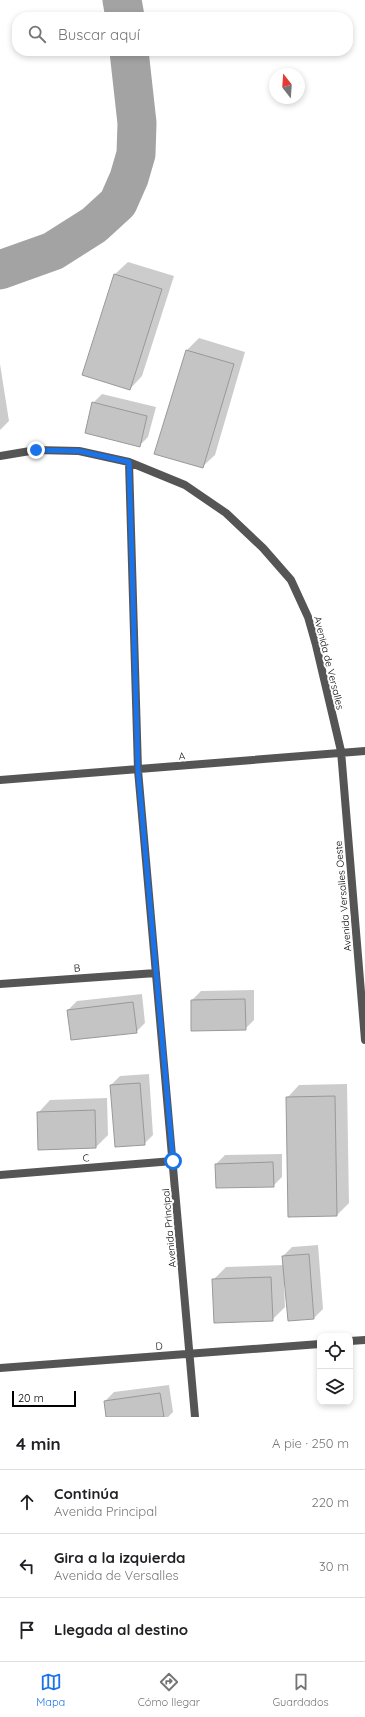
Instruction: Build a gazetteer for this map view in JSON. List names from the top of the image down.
{
  "streets": {
    "street": [
      "Avenida de Versalles",
      "A",
      "Avenida Versalles Oeste",
      "B",
      "C",
      "Avenida Principal",
      "D"
    ]
  },
  "crossings": [
    ["Avenida de Versalles", "A"],
    ["Avenida de Versalles", "Avenida Versalles Oeste"],
    ["Avenida de Versalles", "Avenida Principal"],
    ["A", "Avenida Versalles Oeste"],
    ["A", "Avenida Principal"],
    ["B", "Avenida Principal"],
    ["C", "Avenida Principal"],
    ["Avenida Principal", "D"]
  ],
  "scale_bar": "20 m",
  "north": "top",
  "page": {
    "search": "Buscar aquí",
    "scale": "20 m",
    "heading": ["4 min", "A pie · 250 m"],
    "list": [
      ["Continúa", "Avenida Principal", "220 m"],
      ["Gira a la izquierda", "Avenida de Versalles", "30 m"],
      "Llegada al destino"
    ],
    "nav": ["Mapa", "Cómo llegar", "Guardados"]
  }
}
